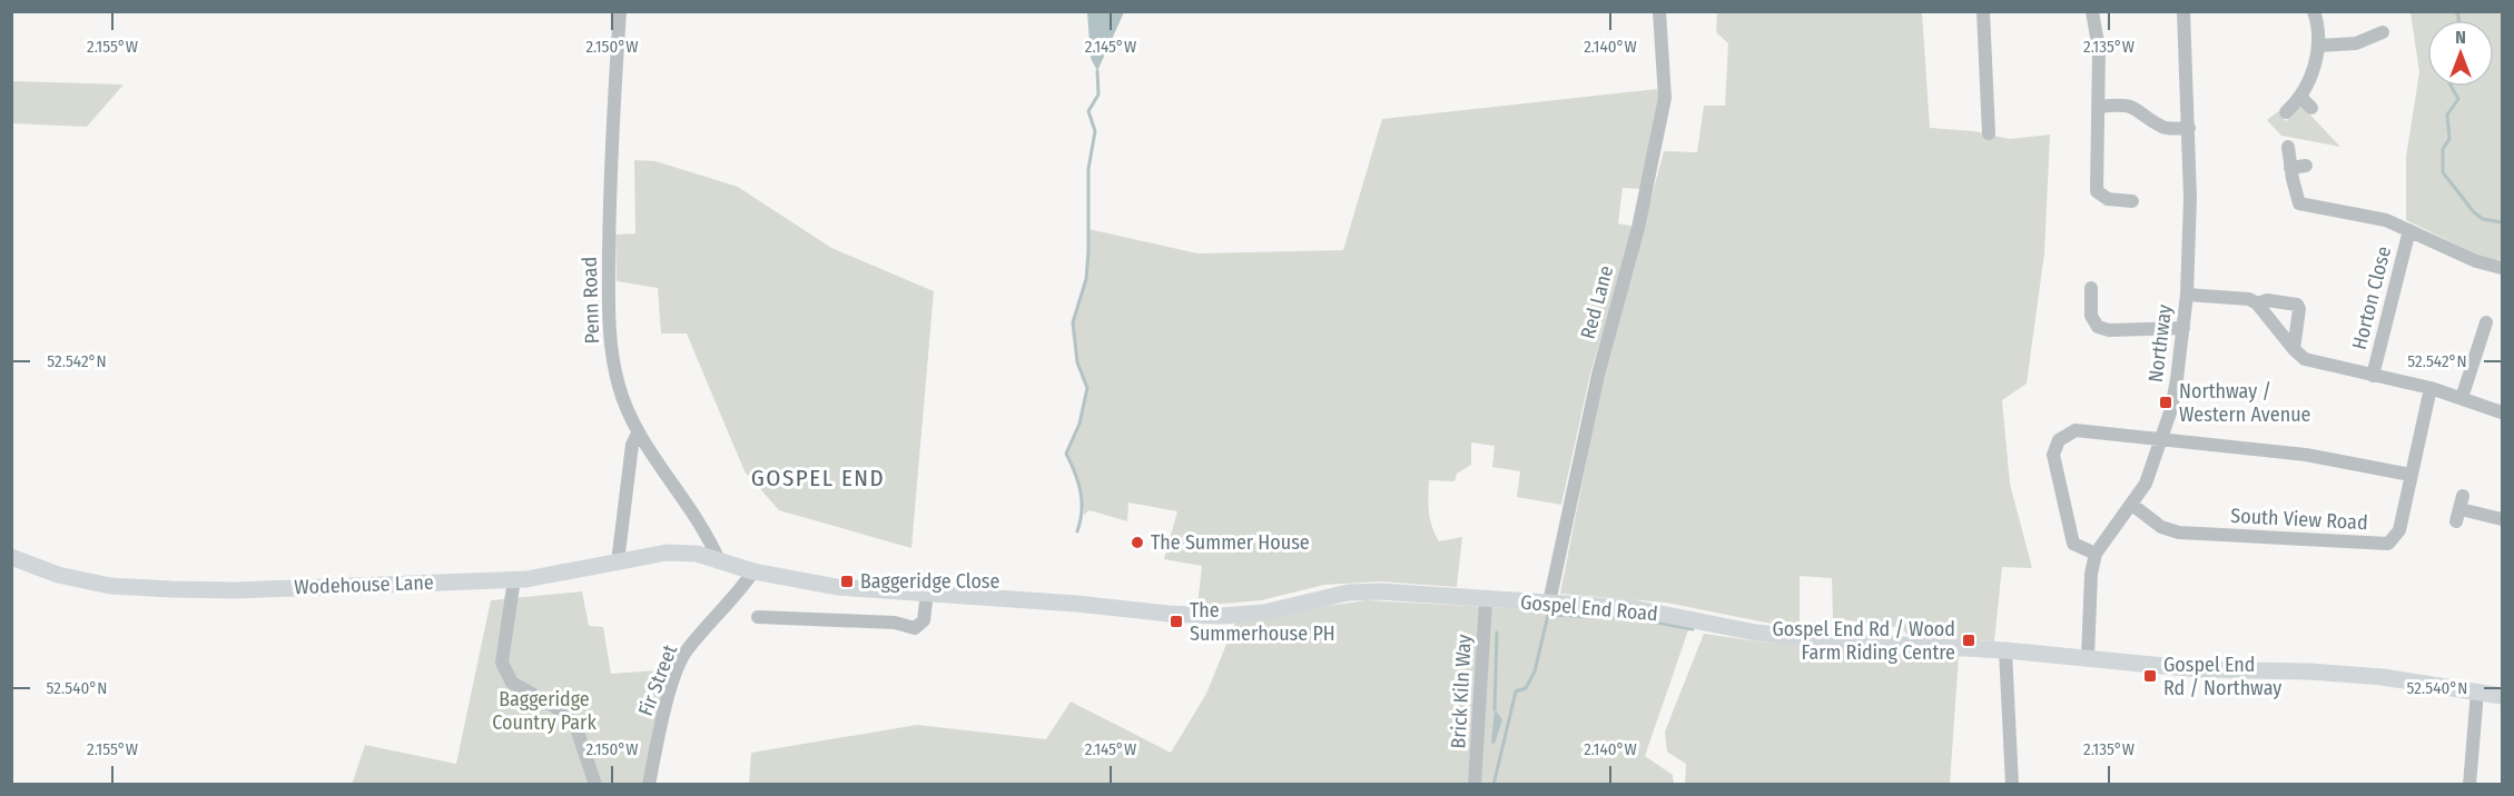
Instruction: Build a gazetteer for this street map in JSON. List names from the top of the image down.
{
  "streets": {
    "main road": ["Wodehouse Lane", "Gospel End Road"],
    "street": [
      "Horton Close",
      "Penn Road",
      "Red Lane",
      "Northway",
      "South View Road",
      "Fir Street",
      "Brick Kiln Way"
    ]
  },
  "crossings": [
    ["Penn Road", "Wodehouse Lane"],
    ["Penn Road", "Gospel End Road"],
    ["Red Lane", "Gospel End Road"],
    ["Northway", "South View Road"],
    ["Northway", "Gospel End Road"],
    ["Wodehouse Lane", "Gospel End Road"],
    ["Gospel End Road", "Fir Street"],
    ["Gospel End Road", "Brick Kiln Way"]
  ],
  "districts": ["GOSPEL END"],
  "parks": ["Baggeridge Country Park"],
  "places": {
    "transit": [
      "Northway / Western Avenue",
      "Baggeridge Close",
      "The Summerhouse PH",
      "Gospel End Rd / Wood Farm Riding Centre",
      "Gospel End Rd / Northway"
    ],
    "other": ["The Summer House"]
  },
  "north": "top",
  "coordinates": [
    "2.155°W",
    "2.150°W",
    "2.145°W",
    "2.140°W",
    "2.135°W",
    "52.542°N",
    "52.540°N"
  ]
}
